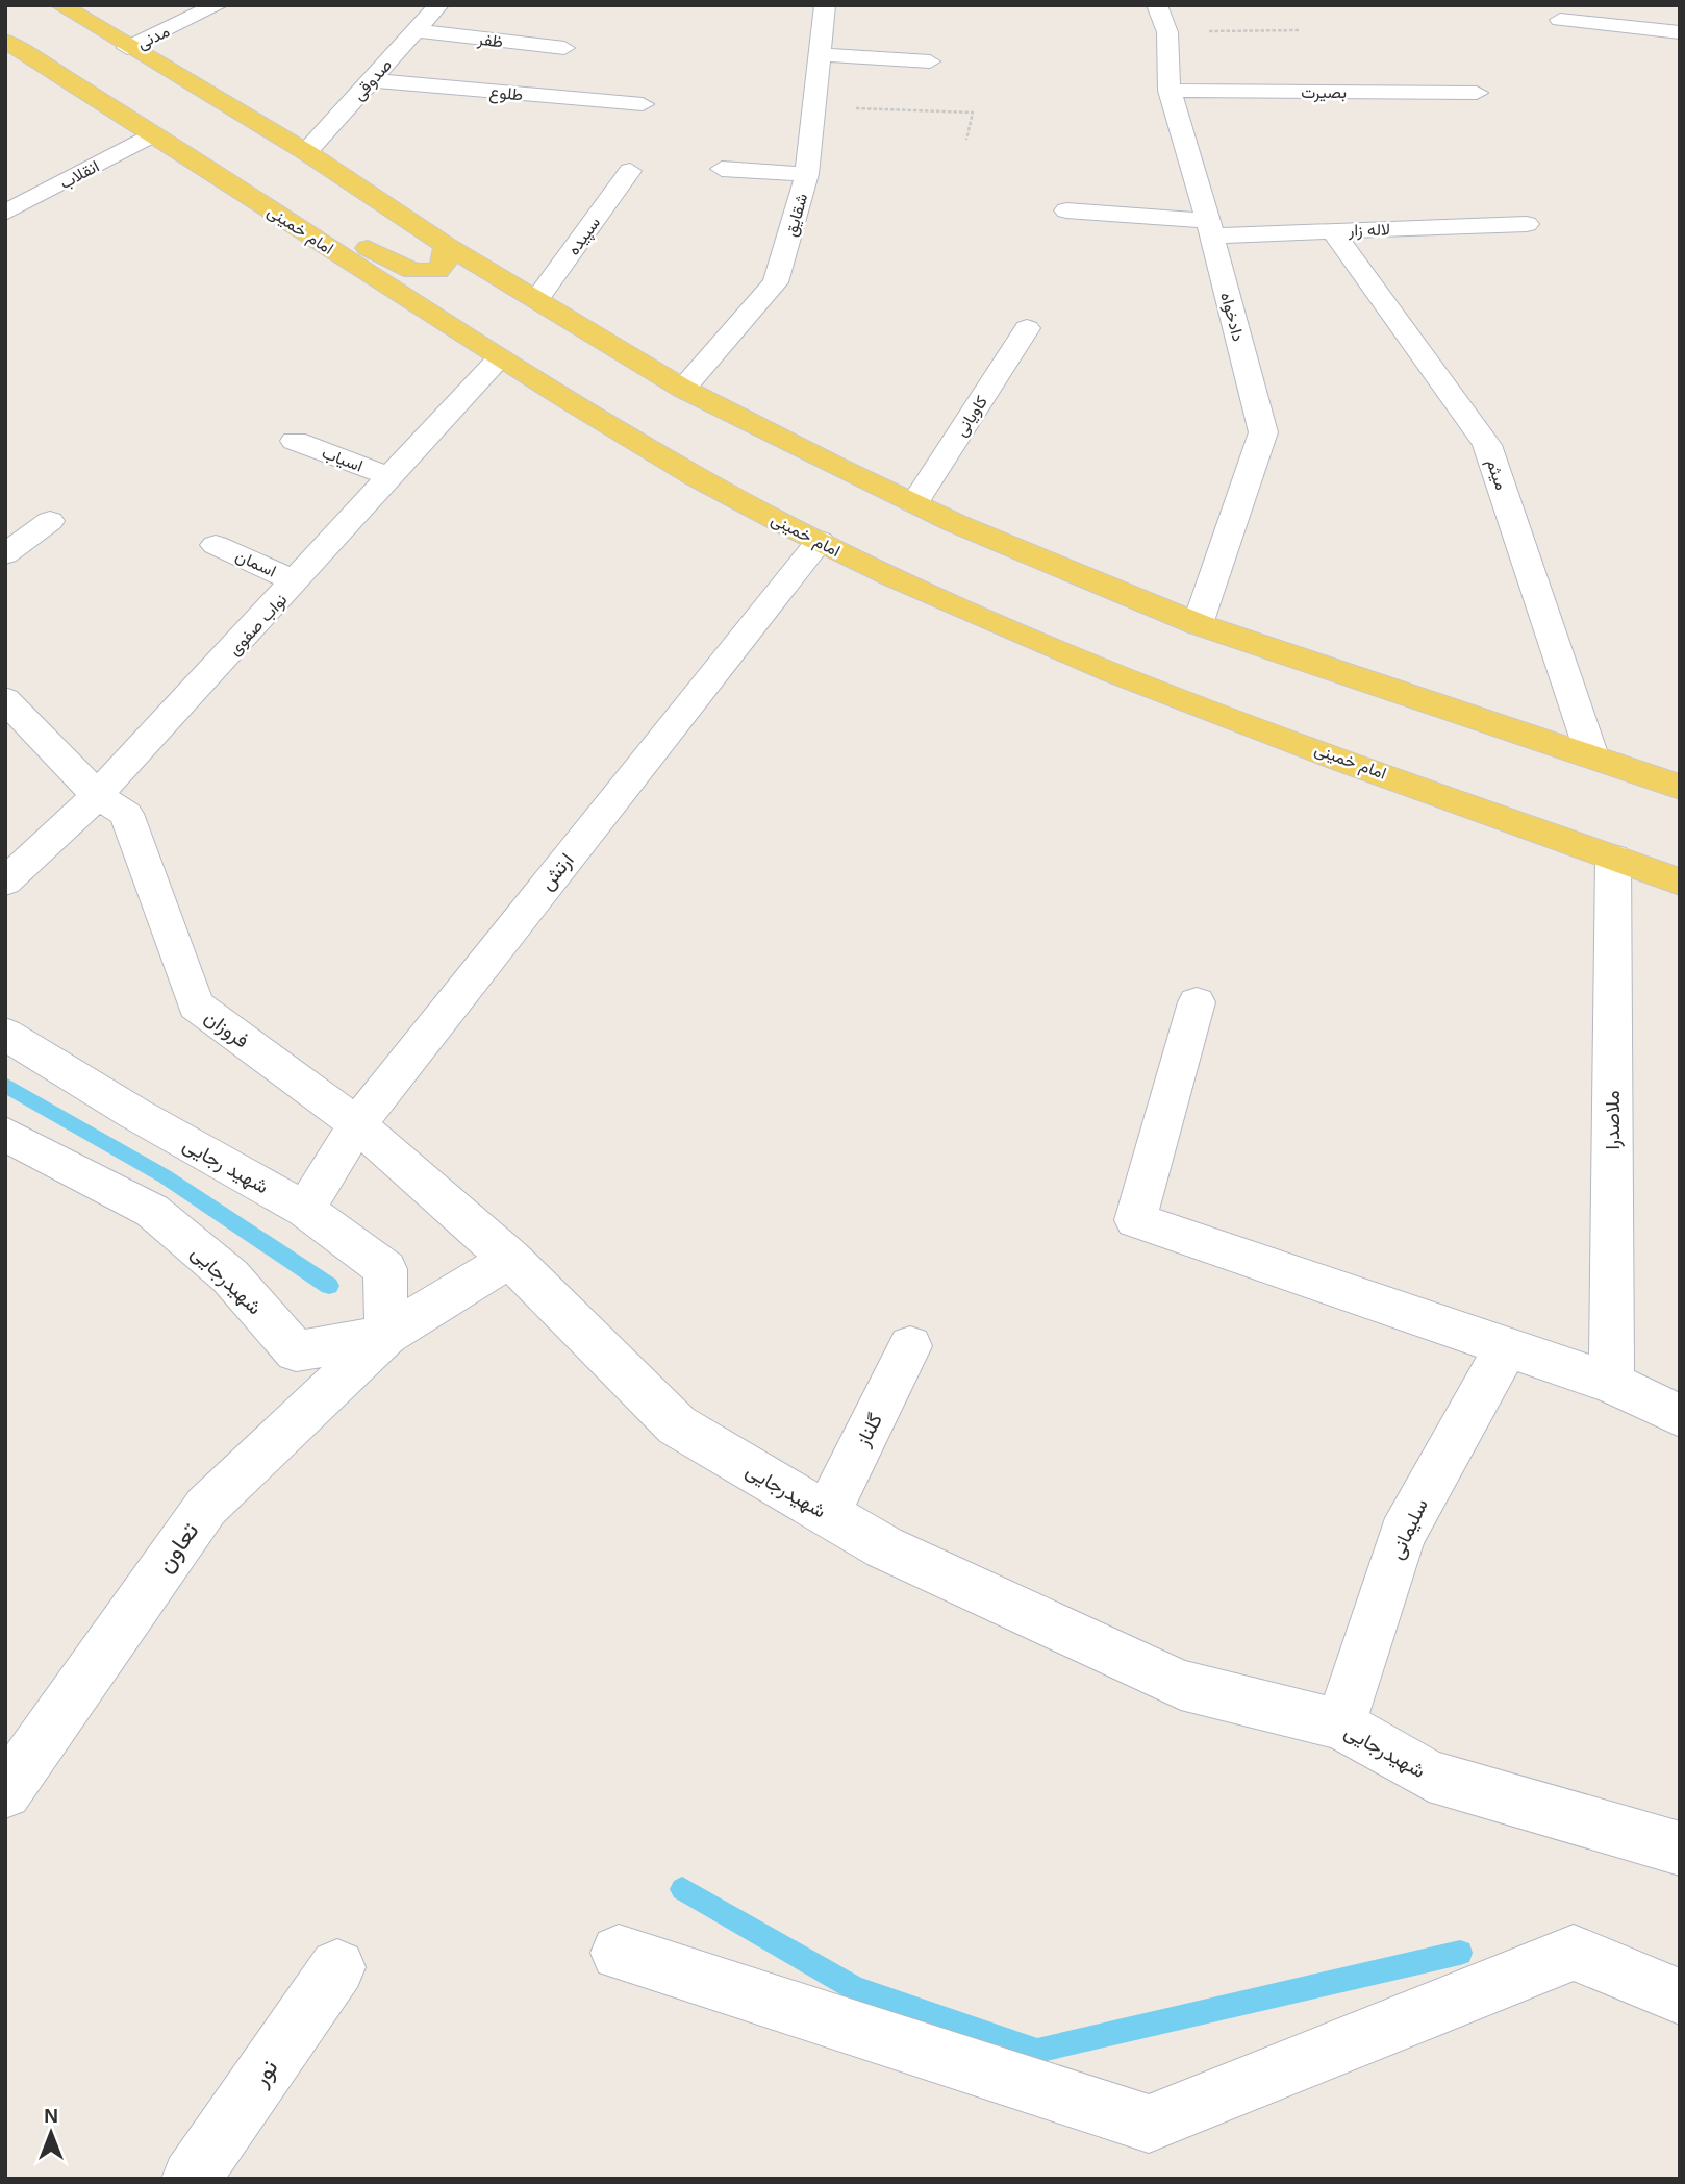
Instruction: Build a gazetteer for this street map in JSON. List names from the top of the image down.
{
  "streets": {
    "main road": ["امام خمینی"],
    "street": [
      "مدنی",
      "ظفر",
      "صدوقی",
      "بصیرت",
      "طلوع",
      "انقلاب",
      "شقایق",
      "لاله زار",
      "سپیده",
      "دادخواه",
      "کاویانی",
      "اسیاب",
      "میثم",
      "اسمان",
      "نواب صفوی",
      "ارتش",
      "فروزان",
      "ملاصدرا",
      "شهید رجایی",
      "شهیدرجایی",
      "گلناز",
      "سلیمانی",
      "تعاون",
      "نور"
    ]
  },
  "crossings": [
    ["ظفر", "صدوقی"],
    ["صدوقی", "طلوع"],
    ["بصیرت", "دادخواه"],
    ["انقلاب", "امام خمینی"],
    ["امام خمینی", "نواب صفوی"],
    ["امام خمینی", "ارتش"],
    ["امام خمینی", "ملاصدرا"],
    ["لاله زار", "دادخواه"],
    ["لاله زار", "میثم"],
    ["اسیاب", "نواب صفوی"],
    ["اسمان", "نواب صفوی"],
    ["نواب صفوی", "فروزان"],
    ["ارتش", "فروزان"],
    ["ارتش", "شهید رجایی"],
    ["فروزان", "شهیدرجایی"],
    ["شهید رجایی", "شهیدرجایی"],
    ["شهید رجایی", "تعاون"],
    ["شهیدرجایی", "گلناز"],
    ["شهیدرجایی", "سلیمانی"],
    ["شهیدرجایی", "تعاون"]
  ],
  "north": "top"
}
